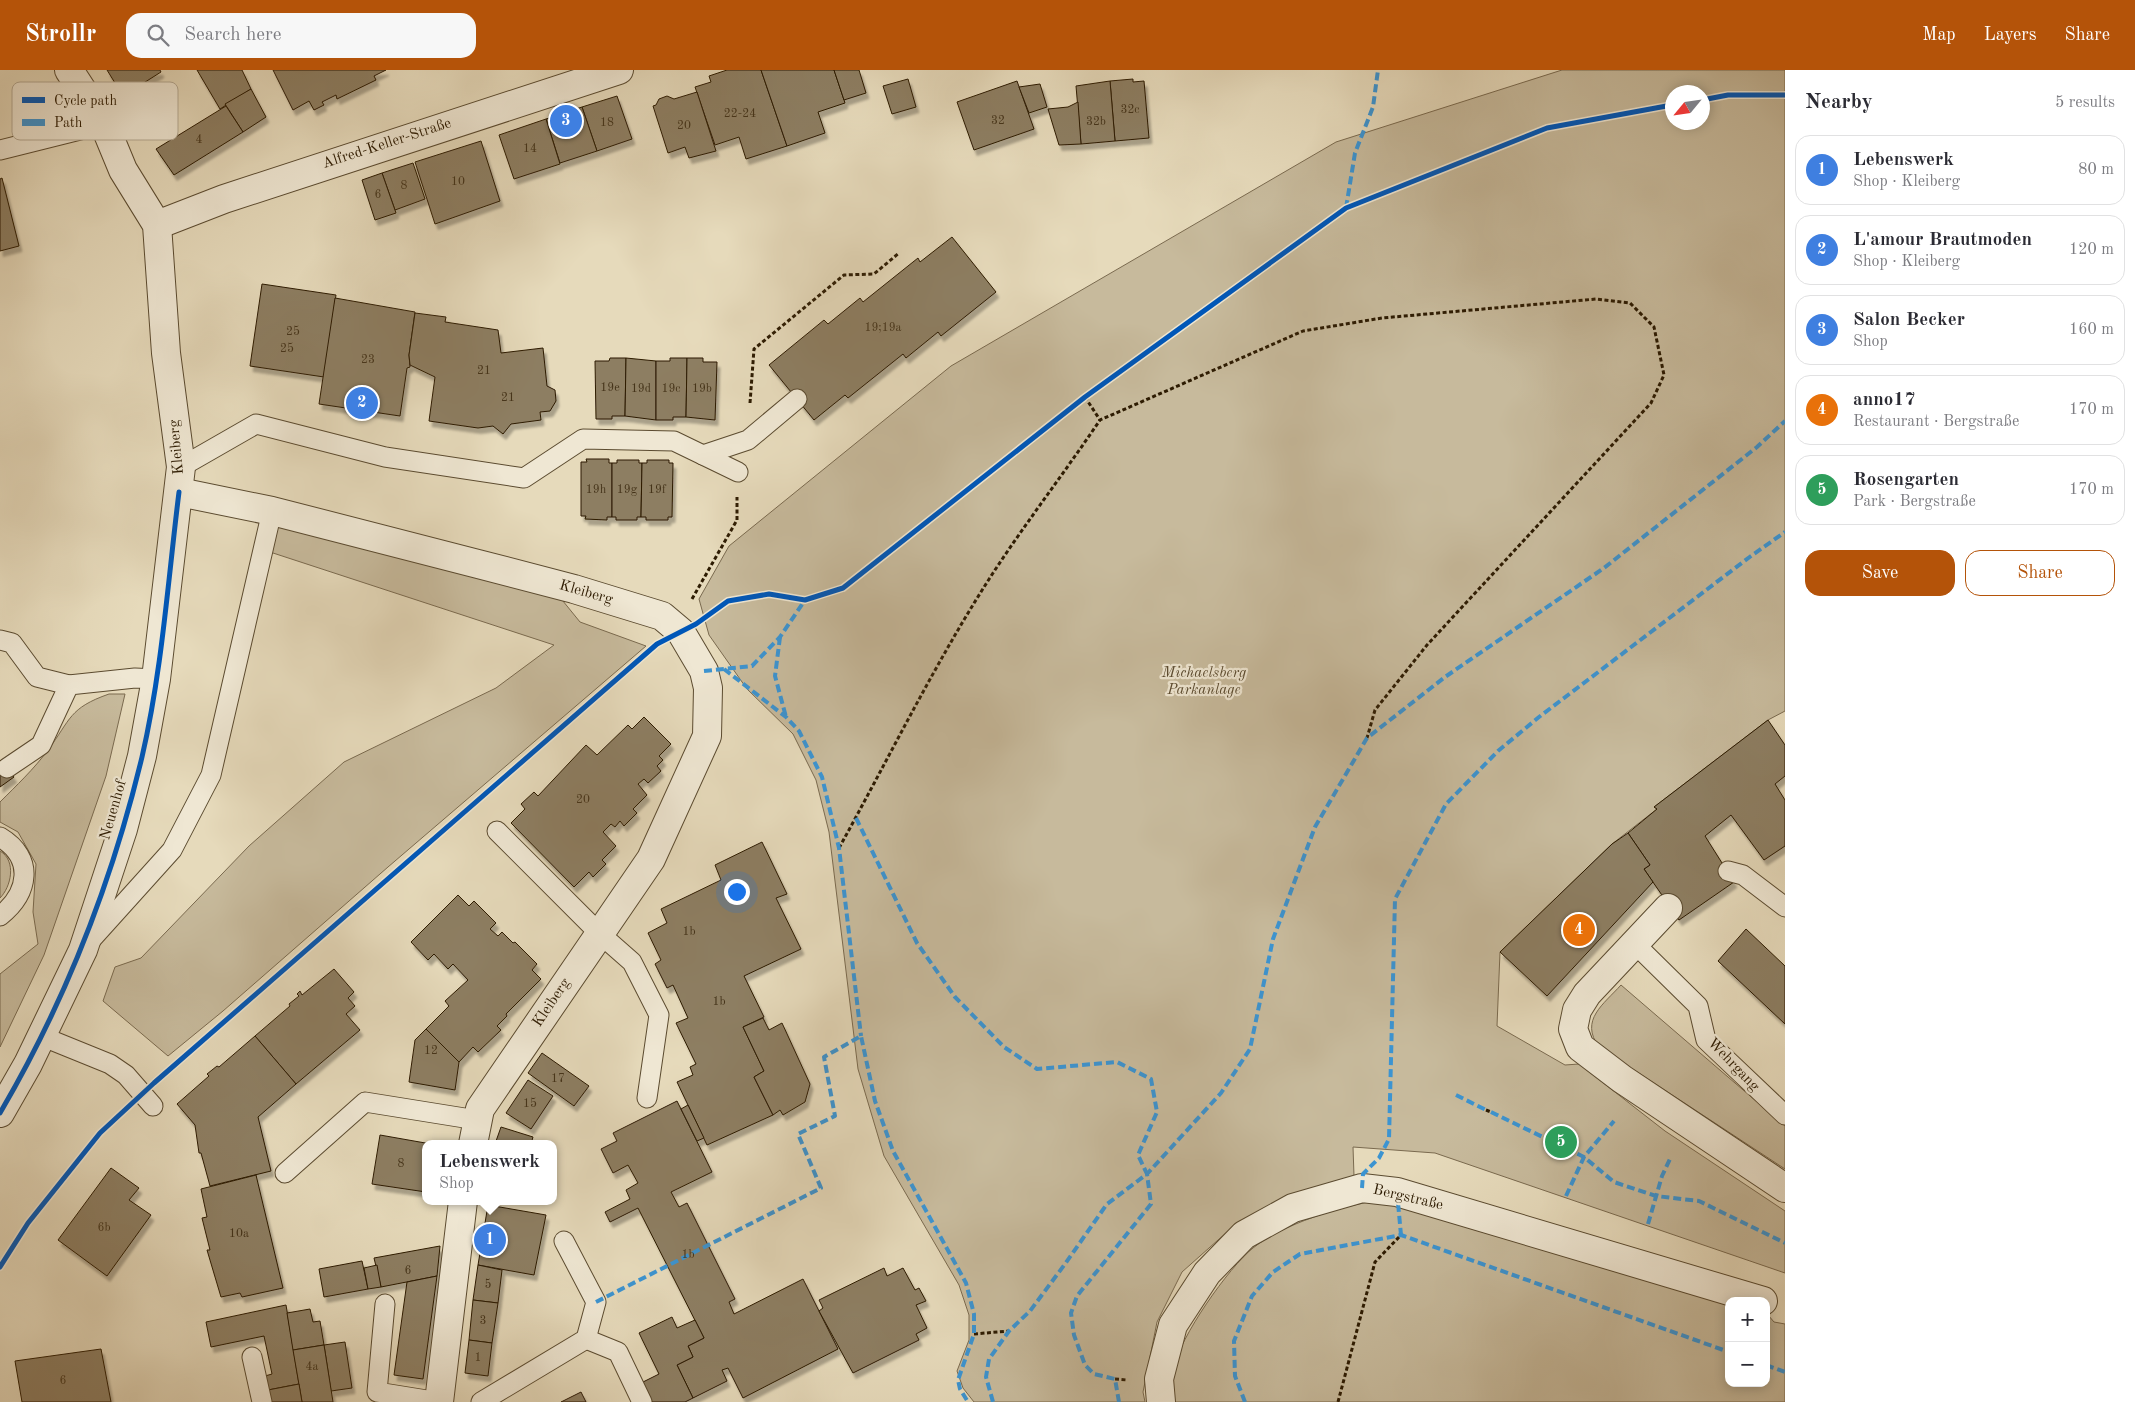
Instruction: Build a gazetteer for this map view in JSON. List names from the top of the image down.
{
  "streets": {
    "street": [
      "Alfred-Keller-Straße",
      "Kleiberg",
      "Neuenhof",
      "Bergstraße"
    ],
    "lane": ["Wehrgang"]
  },
  "crossings": [
    ["Alfred-Keller-Straße", "Kleiberg"],
    ["Kleiberg", "Neuenhof"]
  ],
  "parks": ["Michaelsberg Parkanlage"],
  "house_numbers": [
    "32c",
    "22-24",
    "32",
    "32b",
    "18",
    "20",
    "4",
    "14",
    "10",
    "8",
    "6",
    "19;19a",
    "25",
    "25",
    "23",
    "21",
    "19e",
    "19d",
    "19c",
    "19b",
    "21",
    "19h",
    "19g",
    "19f",
    "20",
    "1b",
    "1b",
    "12",
    "17",
    "15",
    "8",
    "6b",
    "10a",
    "1b",
    "6",
    "5",
    "3",
    "1",
    "4a",
    "6"
  ],
  "legend": ["Cycle path", "Path"],
  "north": "bottom left",
  "page": {
    "header": "Strollr",
    "search": "Search here",
    "nav": ["Map", "Layers", "Share"],
    "heading": ["Nearby", "5 results"],
    "pins": [
      "3",
      "2",
      "4",
      "5",
      "1"
    ],
    "list": [
      {
        "mark": "1",
        "name": "Lebenswerk",
        "note": "Shop · Kleiberg",
        "value": "80 m"
      },
      {
        "mark": "2",
        "name": "L'amour Brautmoden",
        "note": "Shop · Kleiberg",
        "value": "120 m"
      },
      {
        "mark": "3",
        "name": "Salon Becker",
        "note": "Shop",
        "value": "160 m"
      },
      {
        "mark": "4",
        "name": "anno17",
        "note": "Restaurant · Bergstraße",
        "value": "170 m"
      },
      {
        "mark": "5",
        "name": "Rosengarten",
        "note": "Park · Bergstraße",
        "value": "170 m"
      }
    ],
    "buttons": ["Save", "Share"],
    "popup": ["Lebenswerk", "Shop"],
    "map_buttons": ["+", "−"]
  }
}
